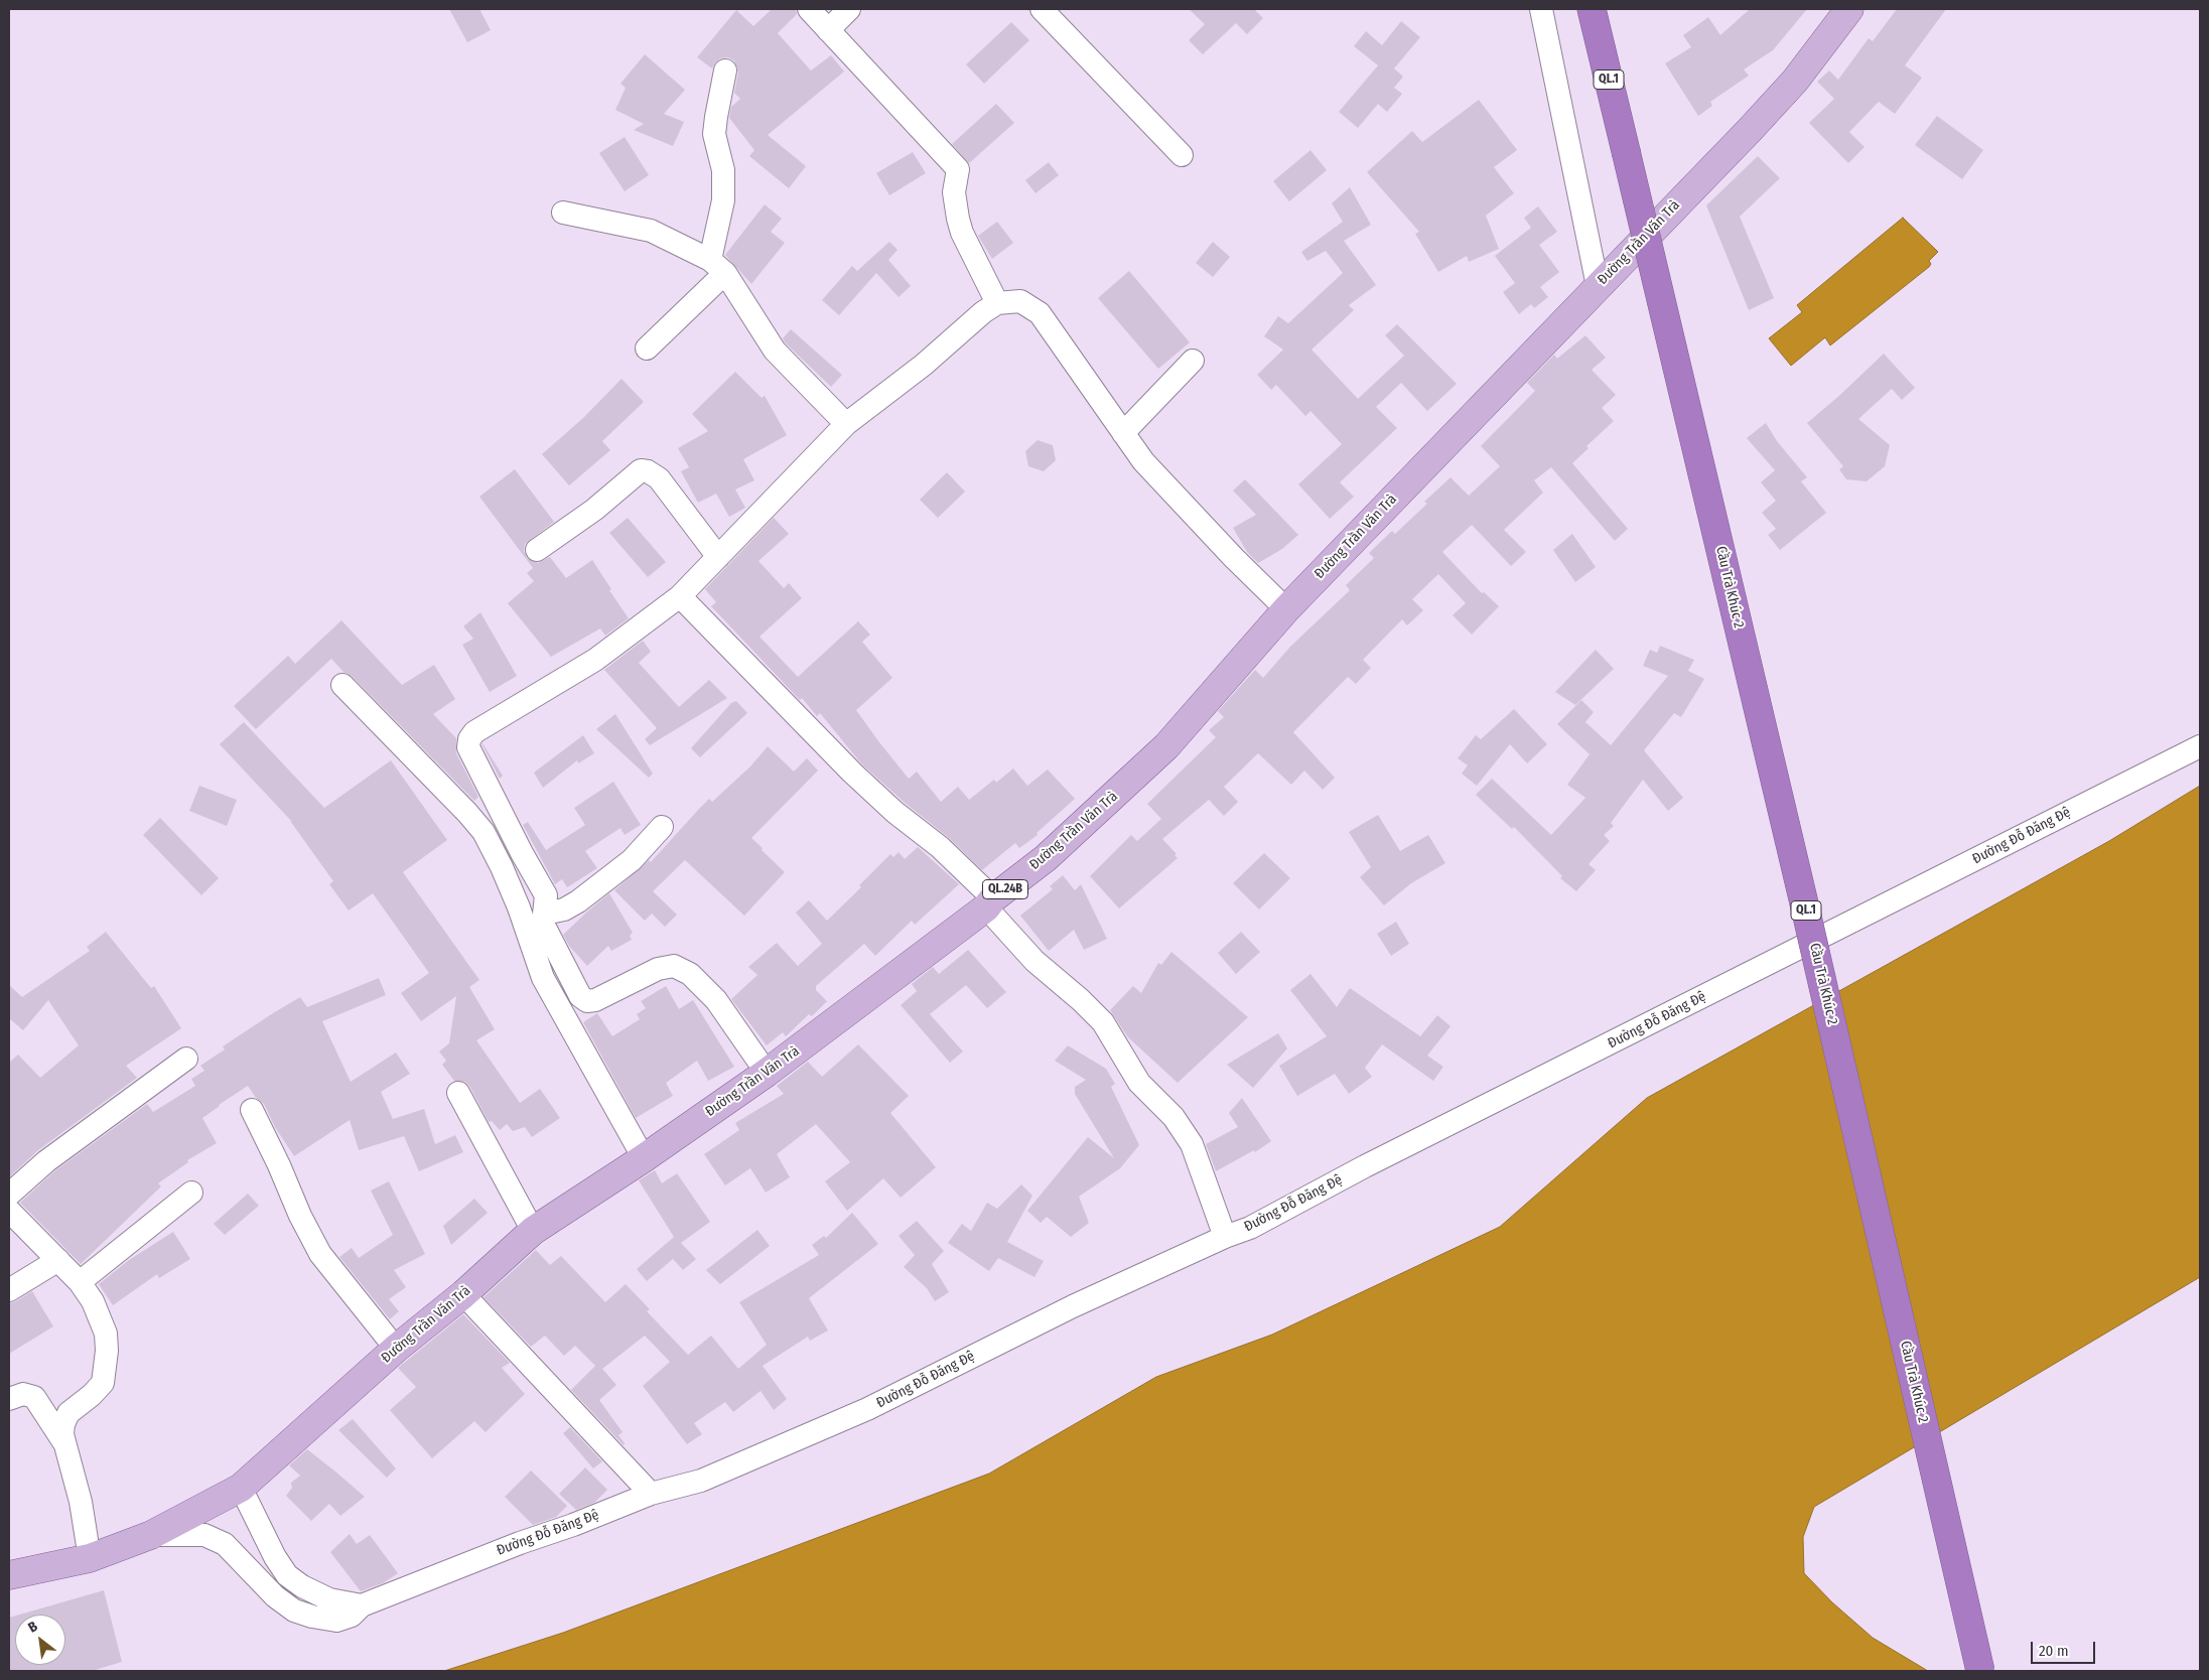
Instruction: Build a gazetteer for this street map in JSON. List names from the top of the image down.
{
  "streets": {
    "highway": ["QL.1", "Cầu Trà Khúc 2"],
    "main road": ["Đường Trần Văn Trà", "QL.24B"],
    "street": ["Đường Đỗ Đăng Đệ"]
  },
  "crossings": [
    ["Đường Trần Văn Trà", "Đường Đỗ Đăng Đệ"]
  ],
  "scale_bar": "20 m",
  "north": "top left"
}
